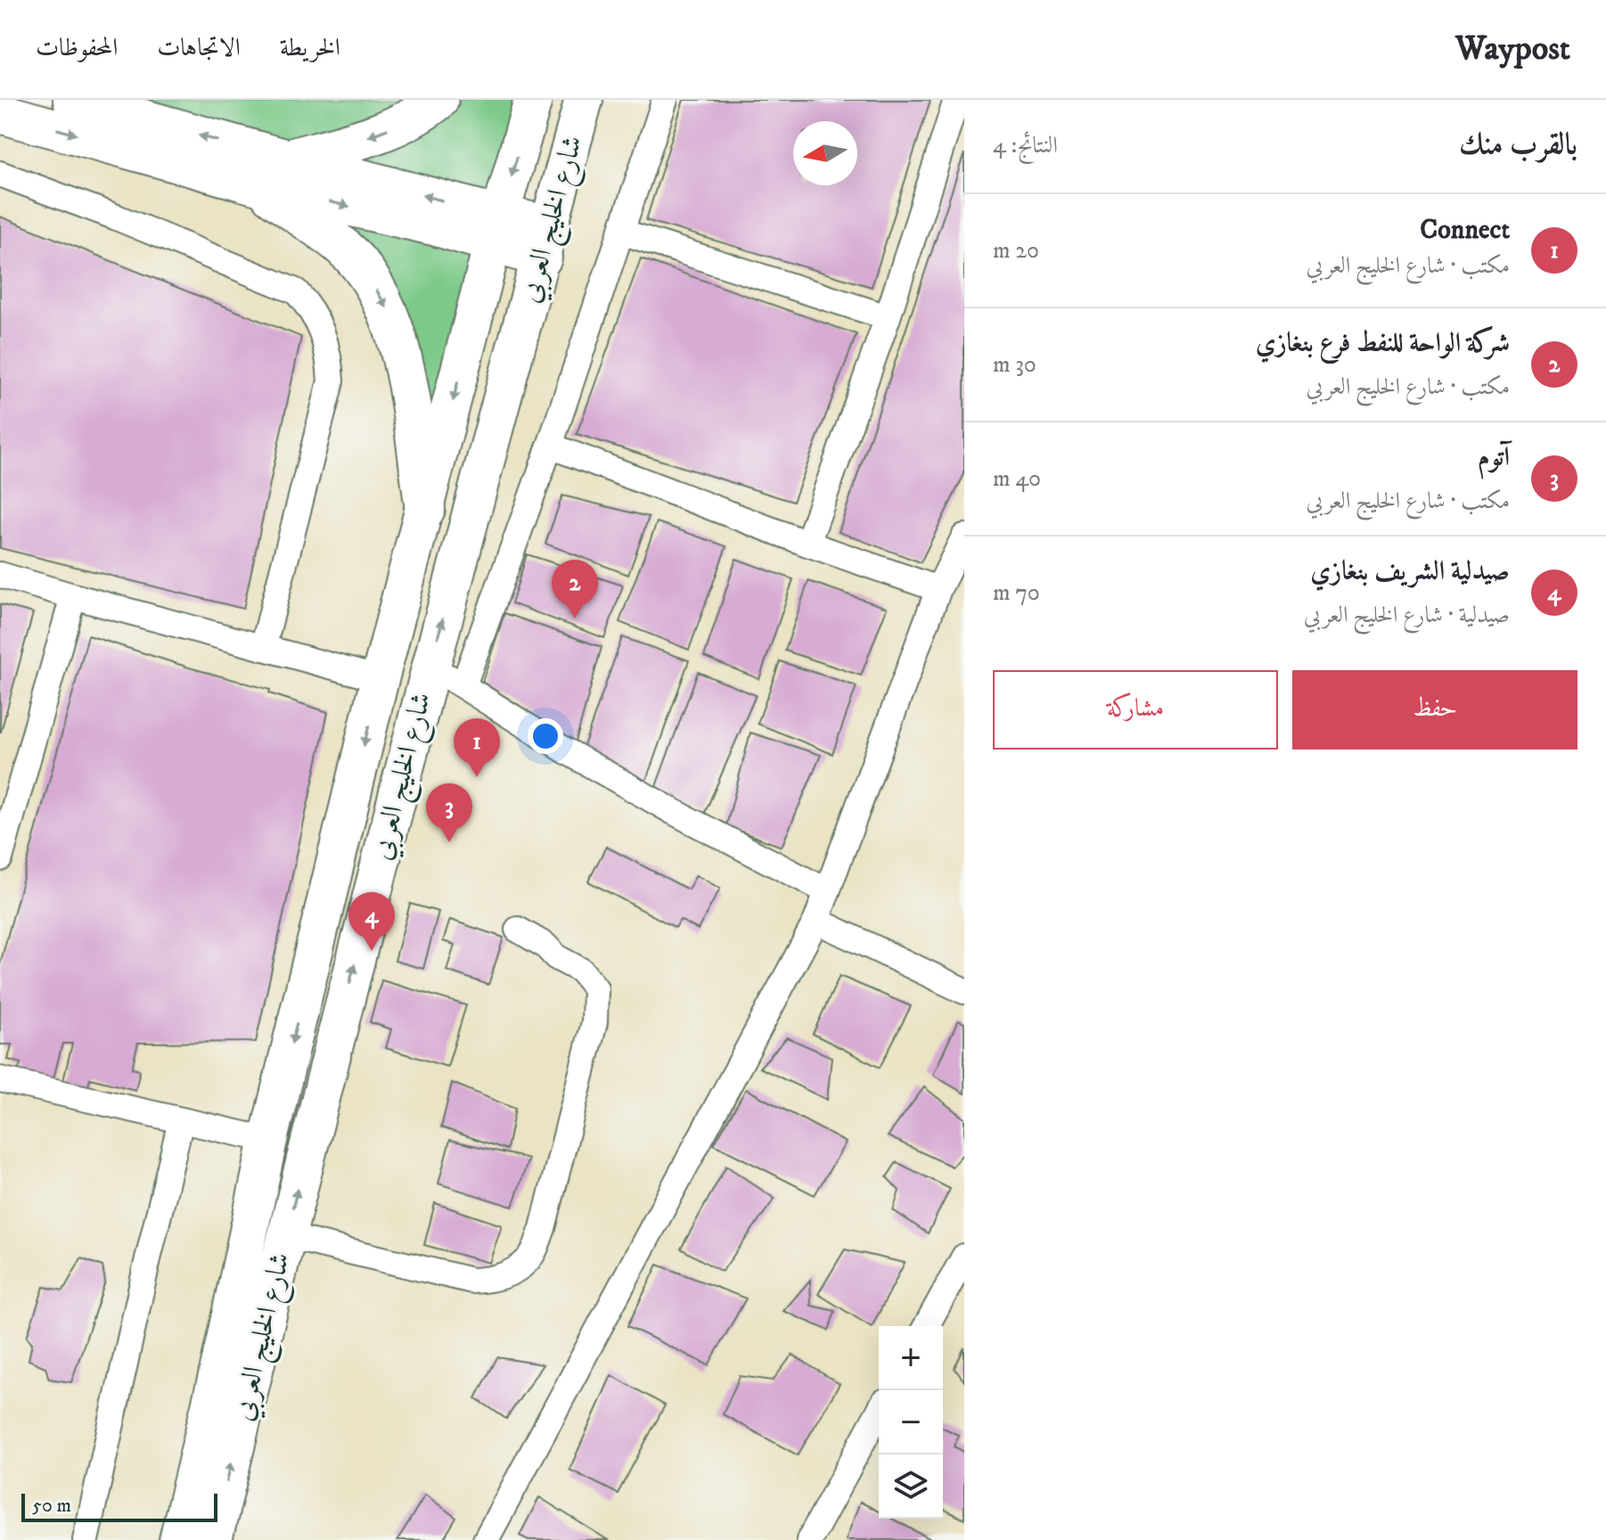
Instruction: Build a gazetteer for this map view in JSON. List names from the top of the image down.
{
  "streets": {
    "main road": ["شارع الخليج العربي"]
  },
  "scale_bar": "50 m",
  "north": "left",
  "page": {
    "header": "Waypost",
    "nav": ["الخريطة", "الاتجاهات", "المحفوظات"],
    "heading": ["بالقرب منك", "النتائج: 4"],
    "list": [
      {
        "mark": "1",
        "name": "Connect",
        "note": "مكتب · شارع الخليج العربي",
        "value": "20 m"
      },
      {
        "mark": "2",
        "name": "شركة الواحة للنفط فرع بنغازي",
        "note": "مكتب · شارع الخليج العربي",
        "value": "30 m"
      },
      {
        "mark": "3",
        "name": "آتوم",
        "note": "مكتب · شارع الخليج العربي",
        "value": "40 m"
      },
      {
        "mark": "4",
        "name": "صيدلية الشريف بنغازي",
        "note": "صيدلية · شارع الخليج العربي",
        "value": "70 m"
      }
    ],
    "pins": [
      "2",
      "1",
      "3",
      "4"
    ],
    "buttons": ["حفظ", "مشاركة"],
    "map_buttons": ["+", "−"],
    "scale": "50 m"
  }
}
